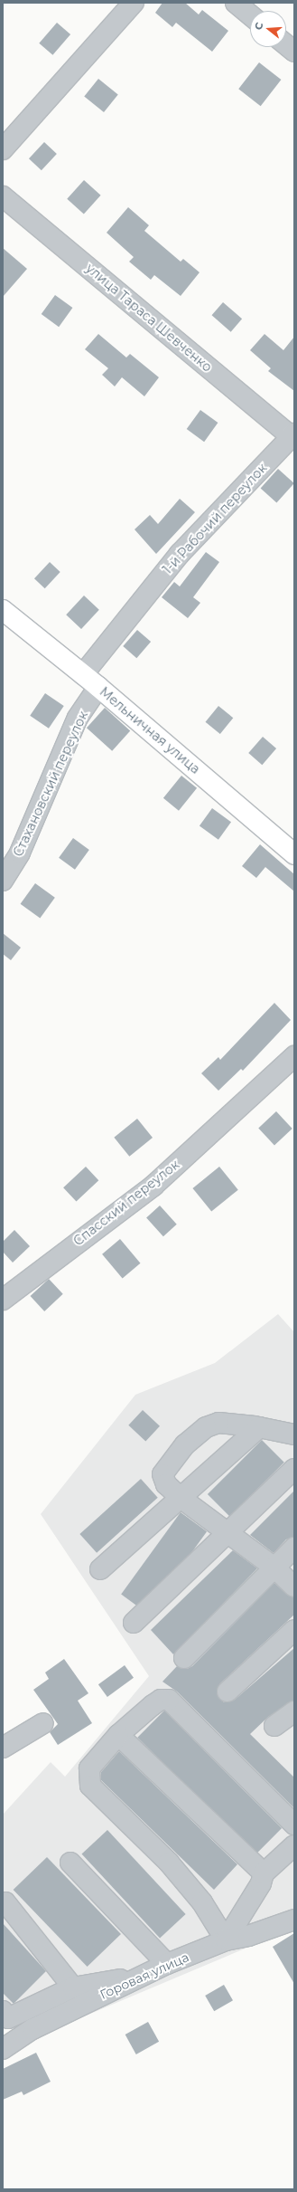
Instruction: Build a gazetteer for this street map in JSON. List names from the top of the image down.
{
  "streets": {
    "main road": ["Мельничная улица"],
    "street": [
      "улица Тараса Шевченко",
      "1-й Рабочий переулок",
      "Стахановский переулок",
      "Спасский переулок",
      "Горовая улица"
    ]
  },
  "crossings": [
    ["улица Тараса Шевченко", "1-й Рабочий переулок"],
    ["1-й Рабочий переулок", "Мельничная улица"],
    ["Мельничная улица", "Стахановский переулок"]
  ],
  "north": "left"
}
